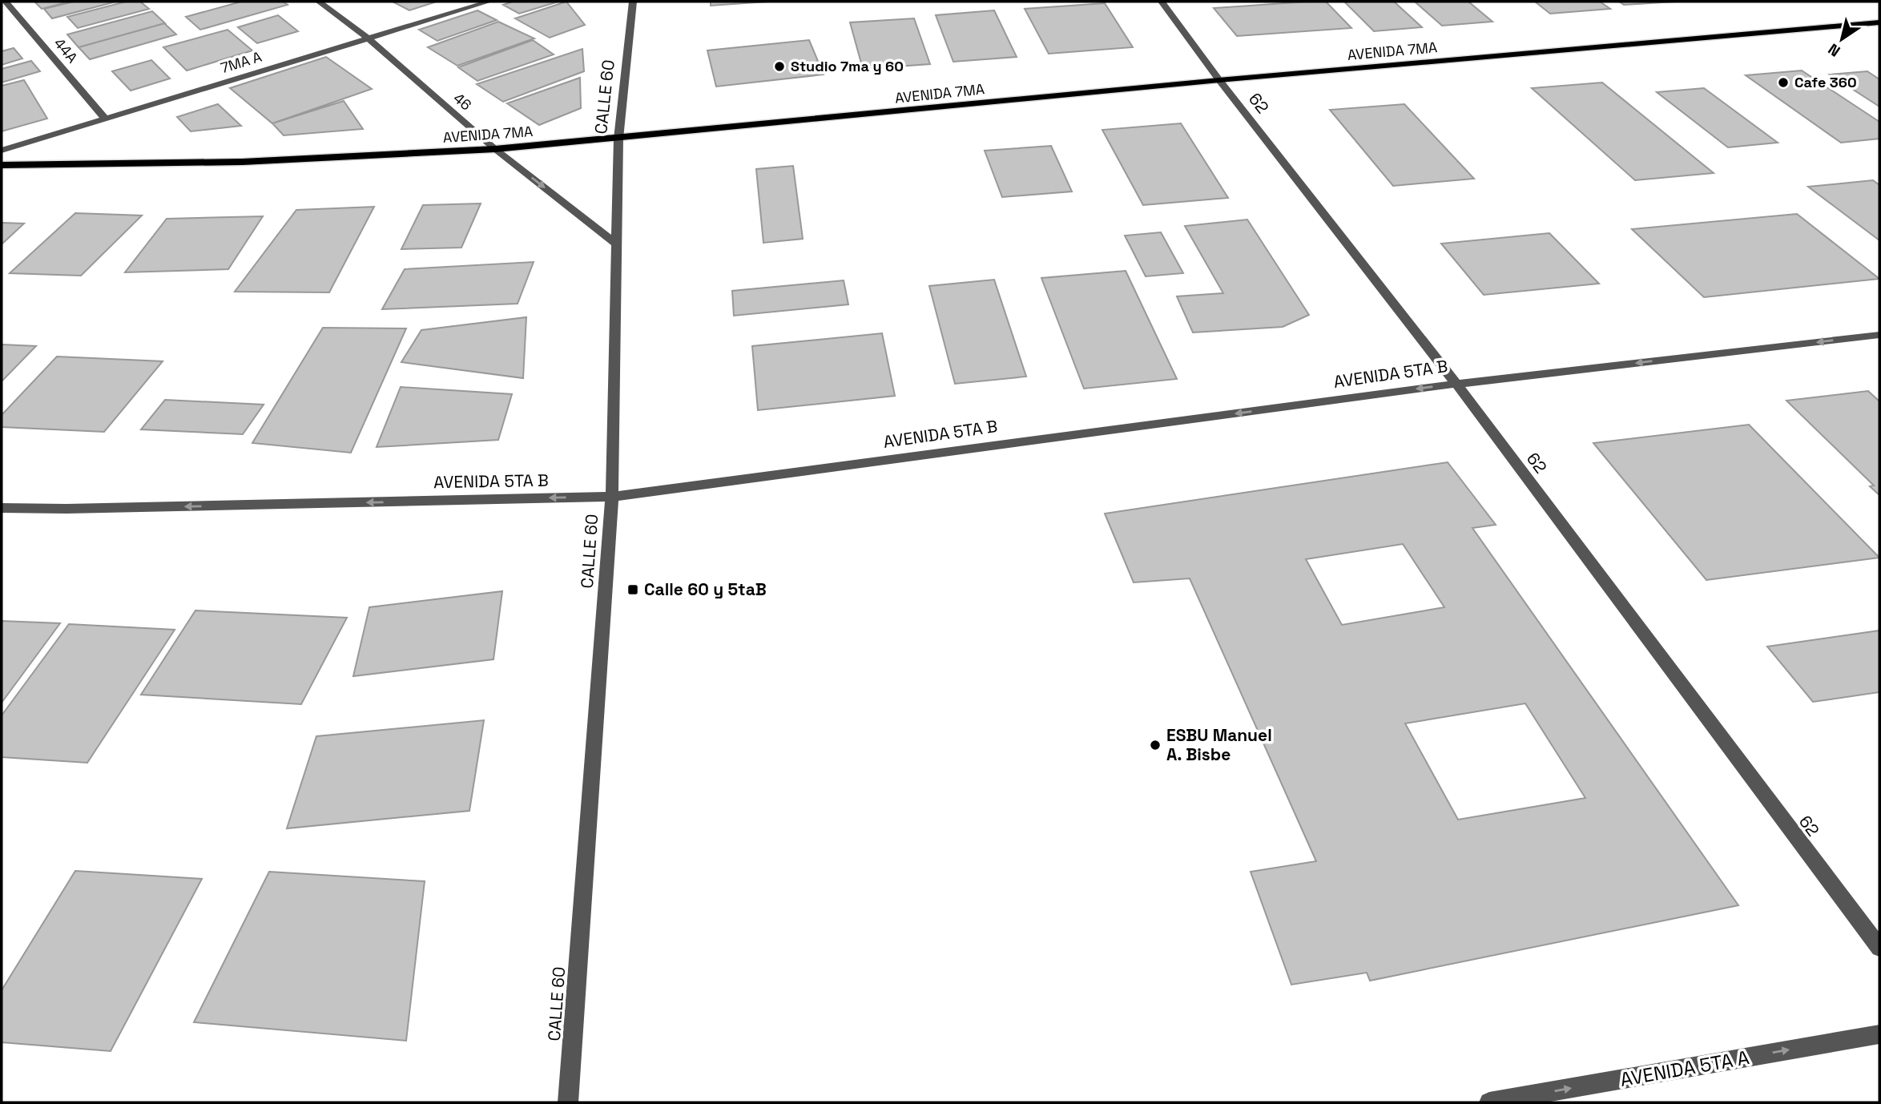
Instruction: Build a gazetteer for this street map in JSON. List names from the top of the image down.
{
  "streets": {
    "main road": ["AVENIDA 7MA"],
    "street": [
      "44A",
      "7MA A",
      "CALLE 60",
      "46",
      "62",
      "AVENIDA 5TA B",
      "AVENIDA 5TA A"
    ]
  },
  "crossings": [
    ["44A", "7MA A"],
    ["AVENIDA 7MA", "CALLE 60"],
    ["AVENIDA 7MA", "46"],
    ["AVENIDA 7MA", "62"],
    ["7MA A", "46"],
    ["CALLE 60", "46"],
    ["CALLE 60", "AVENIDA 5TA B"],
    ["62", "AVENIDA 5TA B"]
  ],
  "one_way": ["46", "AVENIDA 5TA B", "AVENIDA 5TA A"],
  "places": {
    "other": ["Studio 7ma y 60", "Cafe 360", "ESBU Manuel A. Bisbe"],
    "transit": ["Calle 60 y 5taB"]
  },
  "north": "bottom left"
}
